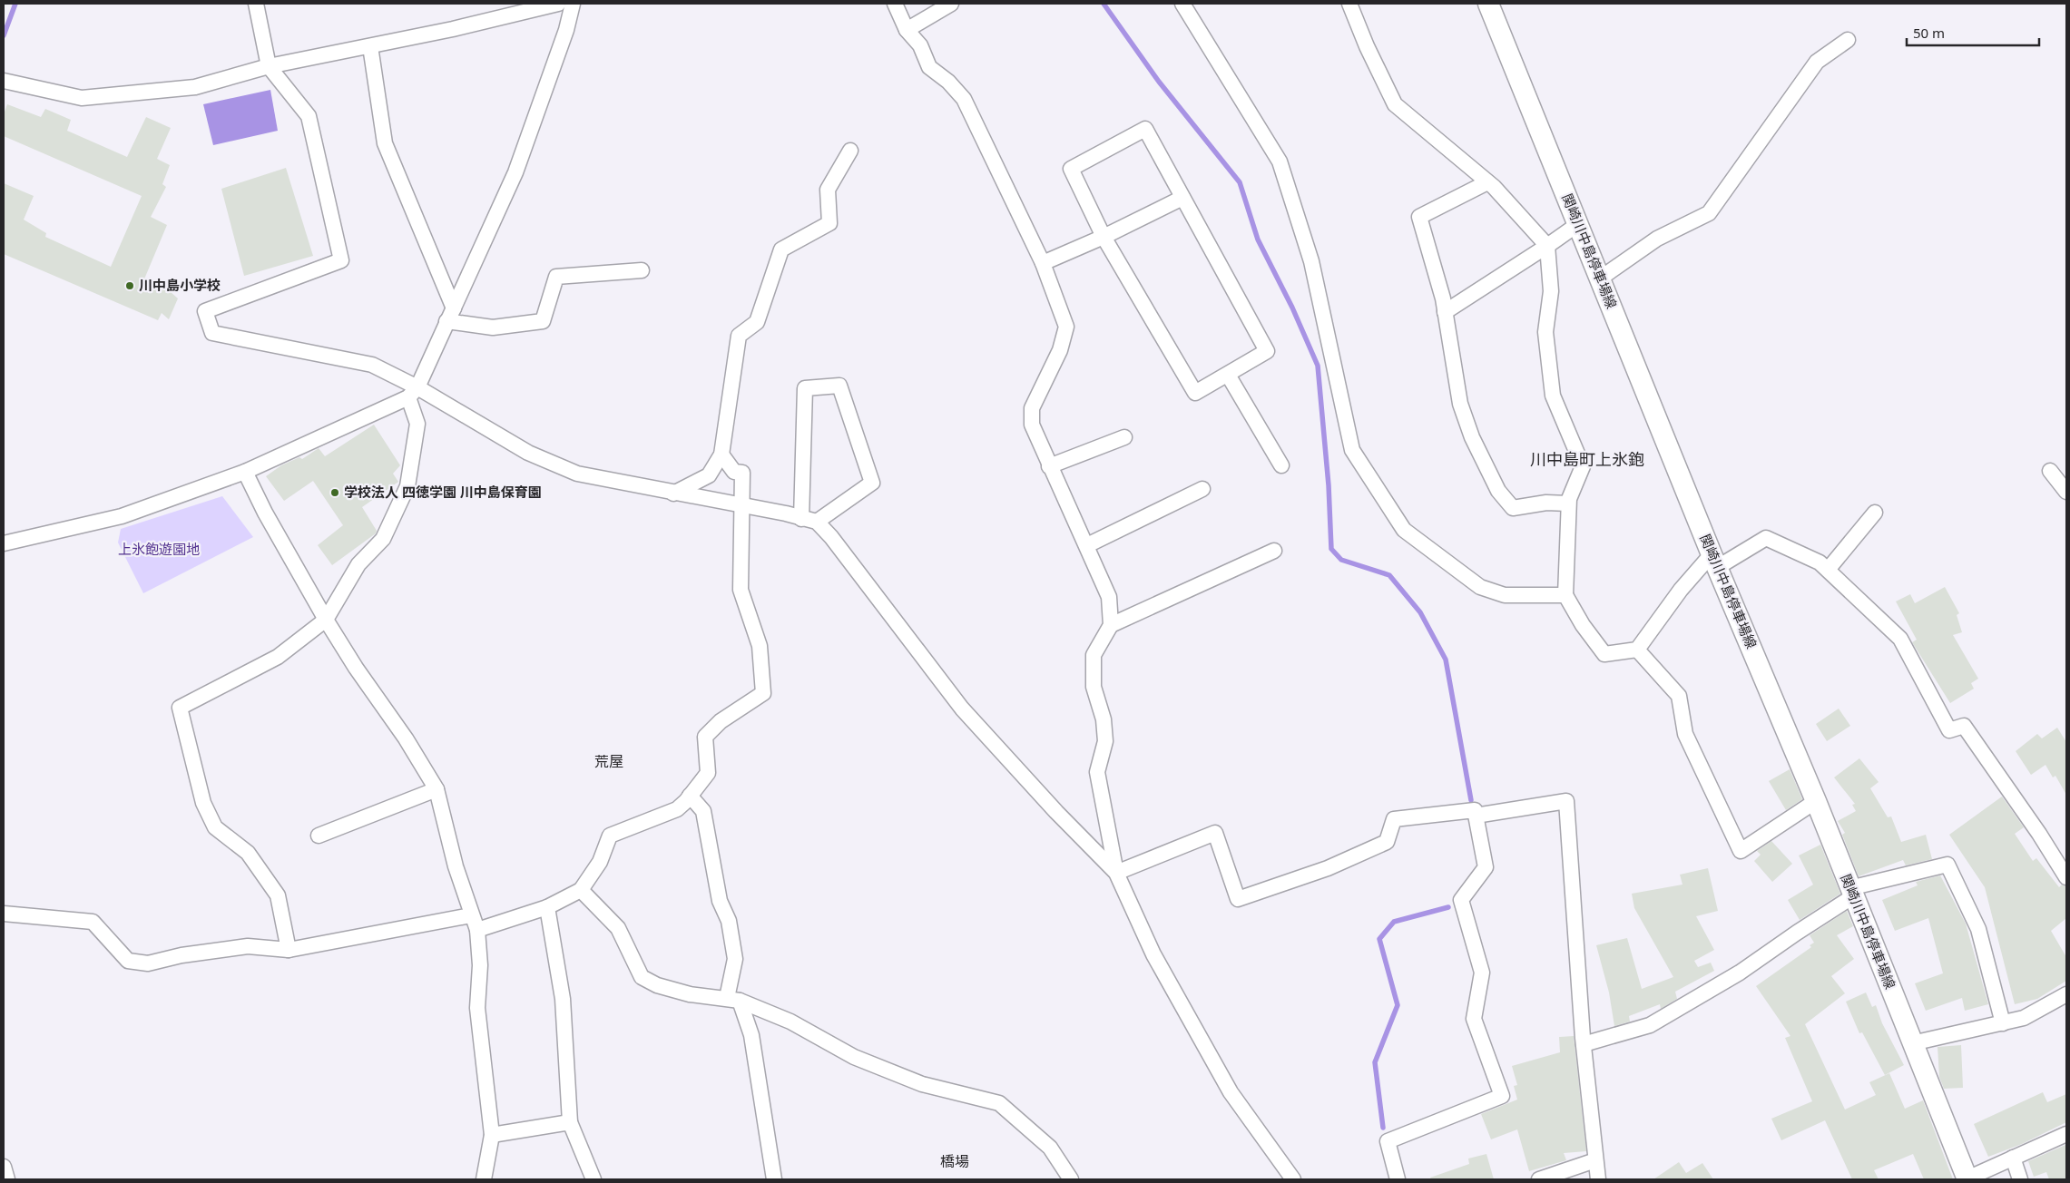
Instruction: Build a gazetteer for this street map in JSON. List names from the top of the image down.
{
  "streets": {
    "main road": ["関崎川中島停車場線"]
  },
  "districts": ["川中島町上氷鉋", "荒屋", "橋場"],
  "parks": ["上氷飽遊園地"],
  "places": ["川中島小学校", "学校法人 四徳学園 川中島保育園"],
  "scale_bar": "50 m"
}
